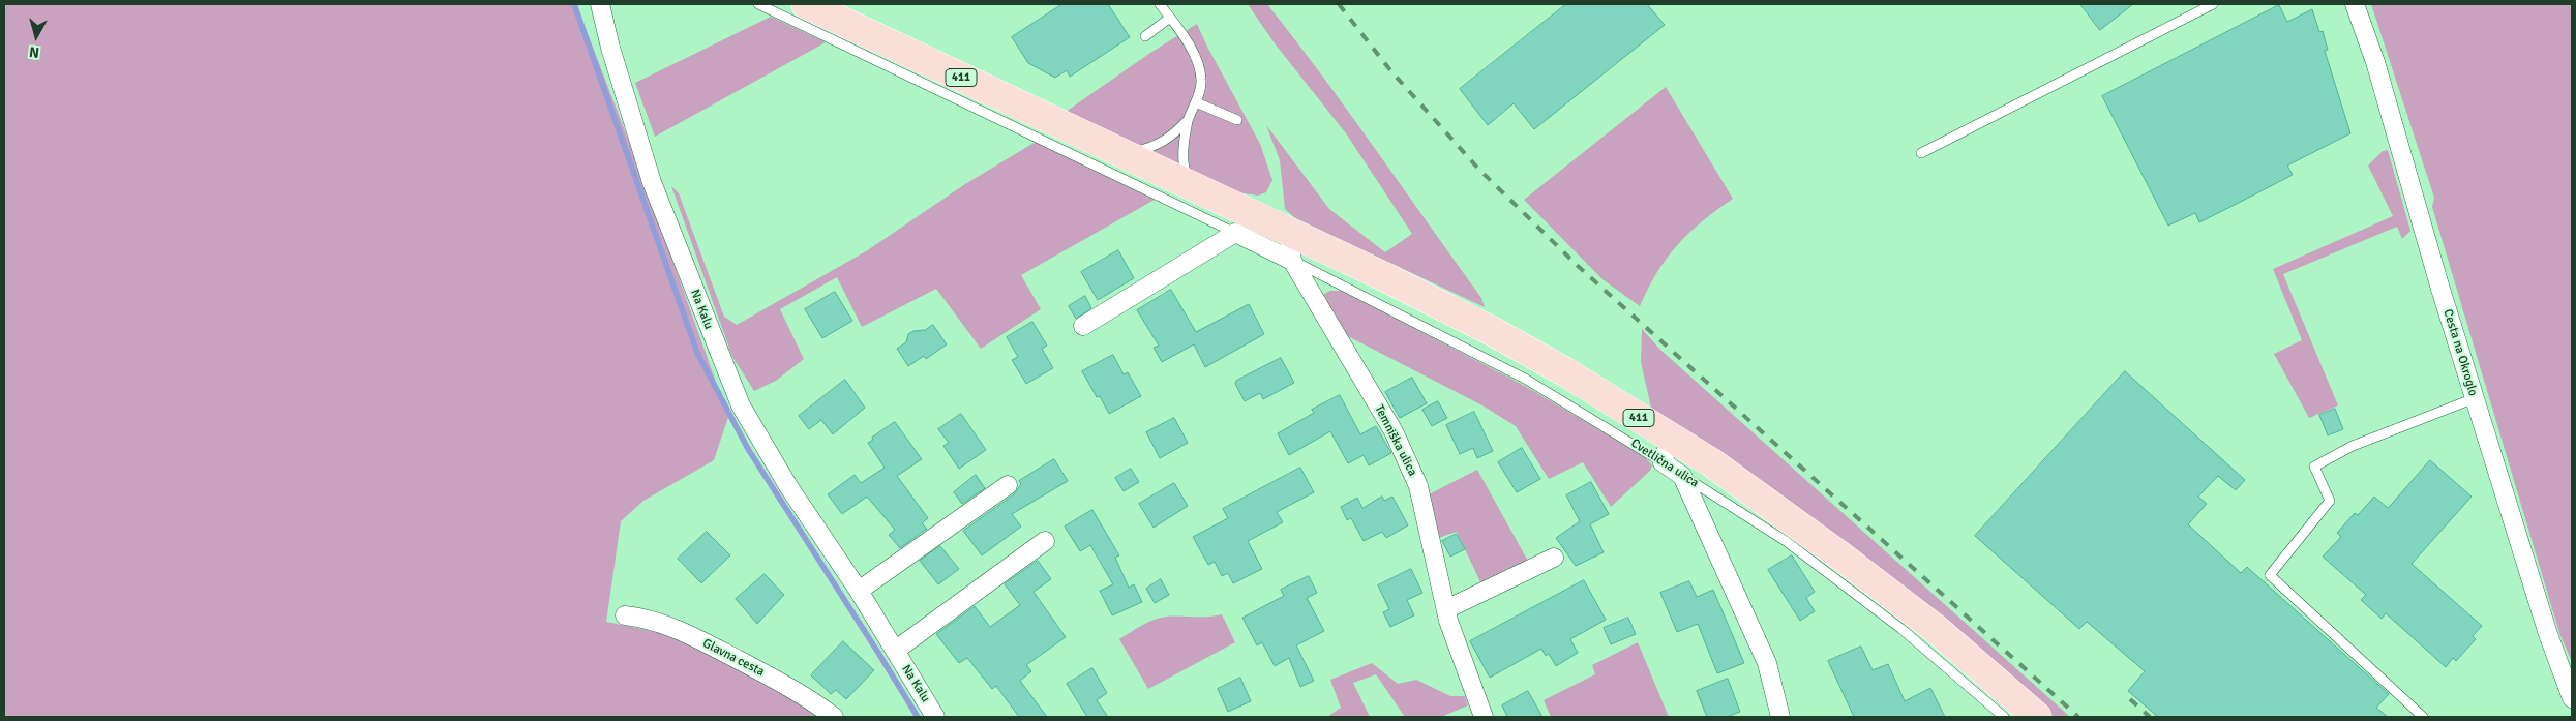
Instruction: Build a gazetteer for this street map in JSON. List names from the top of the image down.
{
  "streets": {
    "main road": ["411"],
    "street": [
      "Na Kalu",
      "Cesta na Okroglo",
      "Temniška ulica",
      "Cvetlična ulica",
      "Glavna cesta"
    ]
  },
  "crossings": [
    ["411", "Temniška ulica"],
    ["411", "Cvetlična ulica"]
  ],
  "north": "bottom"
}
